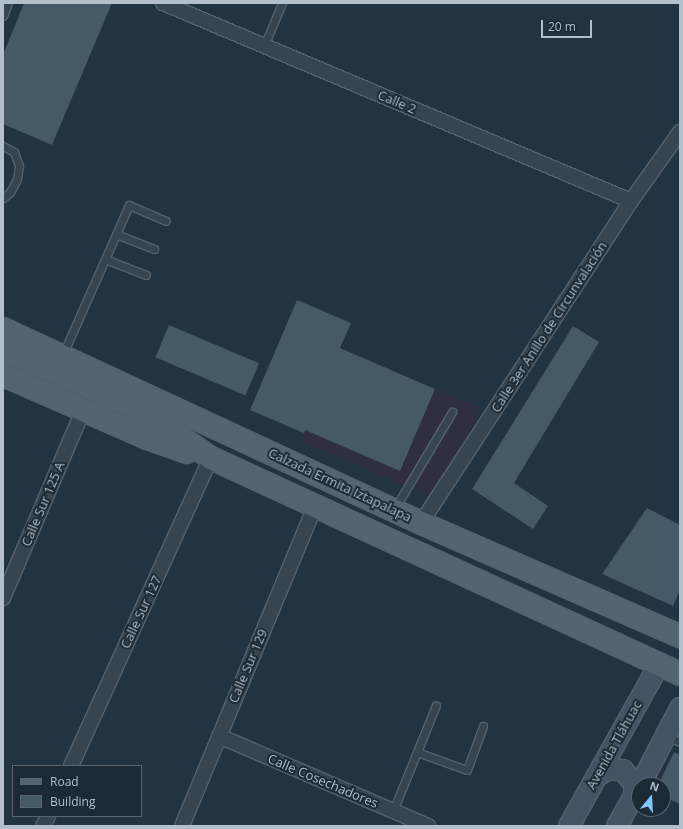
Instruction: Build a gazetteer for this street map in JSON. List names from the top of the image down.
{
  "streets": {
    "main road": ["Calzada Ermita Iztapalapa", "Avenida Tláhuac"],
    "street": [
      "Calle 2",
      "Calle 3er Anillo de Circunvalación",
      "Calle Sur 125 A",
      "Calle Sur 127",
      "Calle Sur 129",
      "Calle Cosechadores"
    ]
  },
  "crossings": [
    ["Calle 2", "Calle 3er Anillo de Circunvalación"],
    ["Calle 3er Anillo de Circunvalación", "Calzada Ermita Iztapalapa"],
    ["Calle Sur 129", "Calle Cosechadores"]
  ],
  "legend": ["Road", "Building"],
  "scale_bar": "20 m",
  "north": "top"
}
